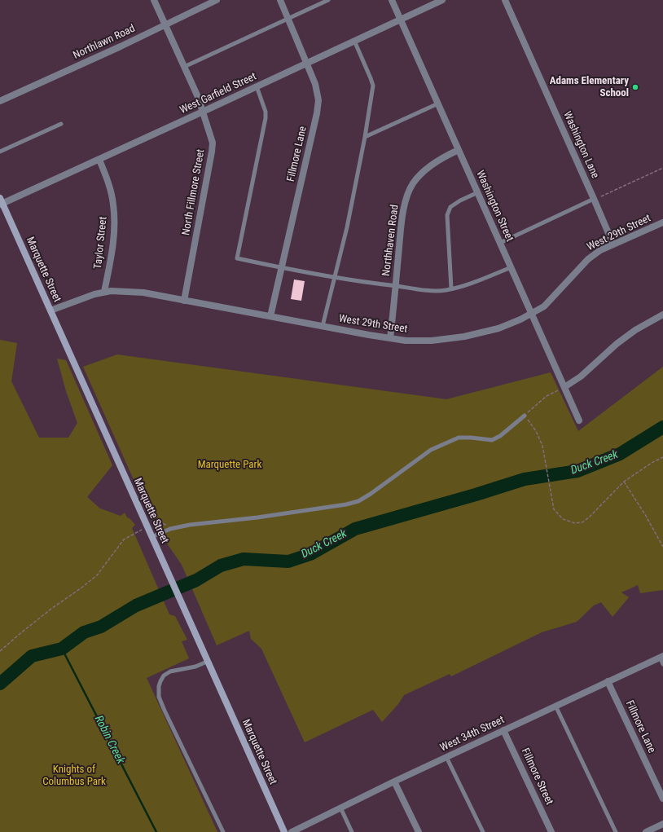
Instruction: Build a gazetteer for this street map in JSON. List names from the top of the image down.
{
  "streets": {
    "main road": ["Marquette Street"],
    "street": [
      "Northlawn Road",
      "West Garfield Street",
      "Washington Lane",
      "Fillmore Lane",
      "North Fillmore Street",
      "Washington Street",
      "West 29th Street",
      "Northhaven Road",
      "Taylor Street",
      "West 34th Street",
      "Fillmore Street"
    ]
  },
  "crossings": [
    ["Northlawn Road", "North Fillmore Street"],
    ["West Garfield Street", "Fillmore Lane"],
    ["West Garfield Street", "North Fillmore Street"],
    ["West Garfield Street", "Washington Street"],
    ["West Garfield Street", "Taylor Street"],
    ["West Garfield Street", "Marquette Street"],
    ["Washington Lane", "West 29th Street"],
    ["Fillmore Lane", "West 29th Street"],
    ["Fillmore Lane", "West 34th Street"],
    ["North Fillmore Street", "West 29th Street"],
    ["Washington Street", "West 29th Street"],
    ["Washington Street", "Northhaven Road"],
    ["West 29th Street", "Northhaven Road"],
    ["West 29th Street", "Taylor Street"],
    ["West 29th Street", "Marquette Street"],
    ["West 34th Street", "Fillmore Street"]
  ],
  "water": ["Duck Creek", "Robin Creek"],
  "parks": ["Marquette Park", "Knights of Columbus Park"],
  "places": ["Adams Elementary School"]
}
